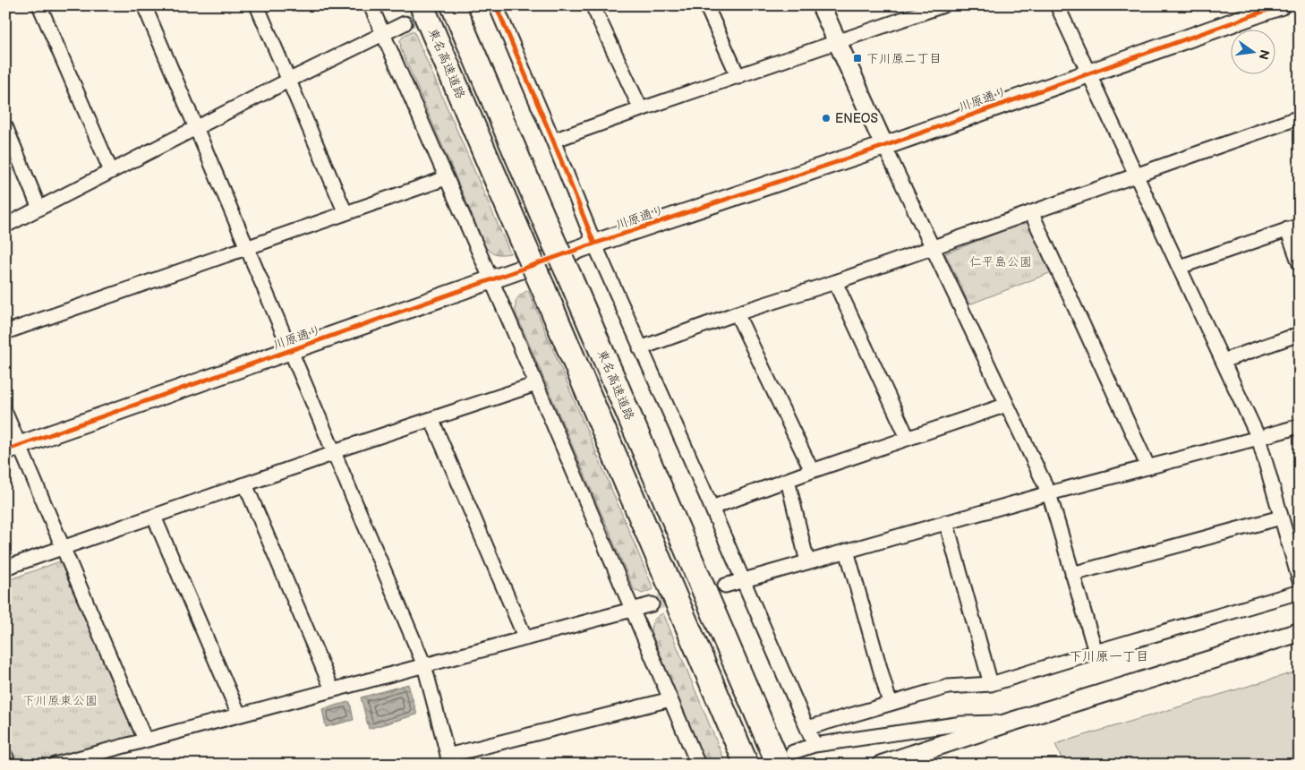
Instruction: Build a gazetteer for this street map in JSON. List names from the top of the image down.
{
  "streets": {
    "highway": ["東名高速道路"],
    "street": ["川原通り"]
  },
  "districts": ["下川原一丁目"],
  "parks": ["仁平島公園", "下川原東公園"],
  "places": {
    "transit": ["下川原二丁目"],
    "other": ["ENEOS"]
  },
  "north": "right"
}
